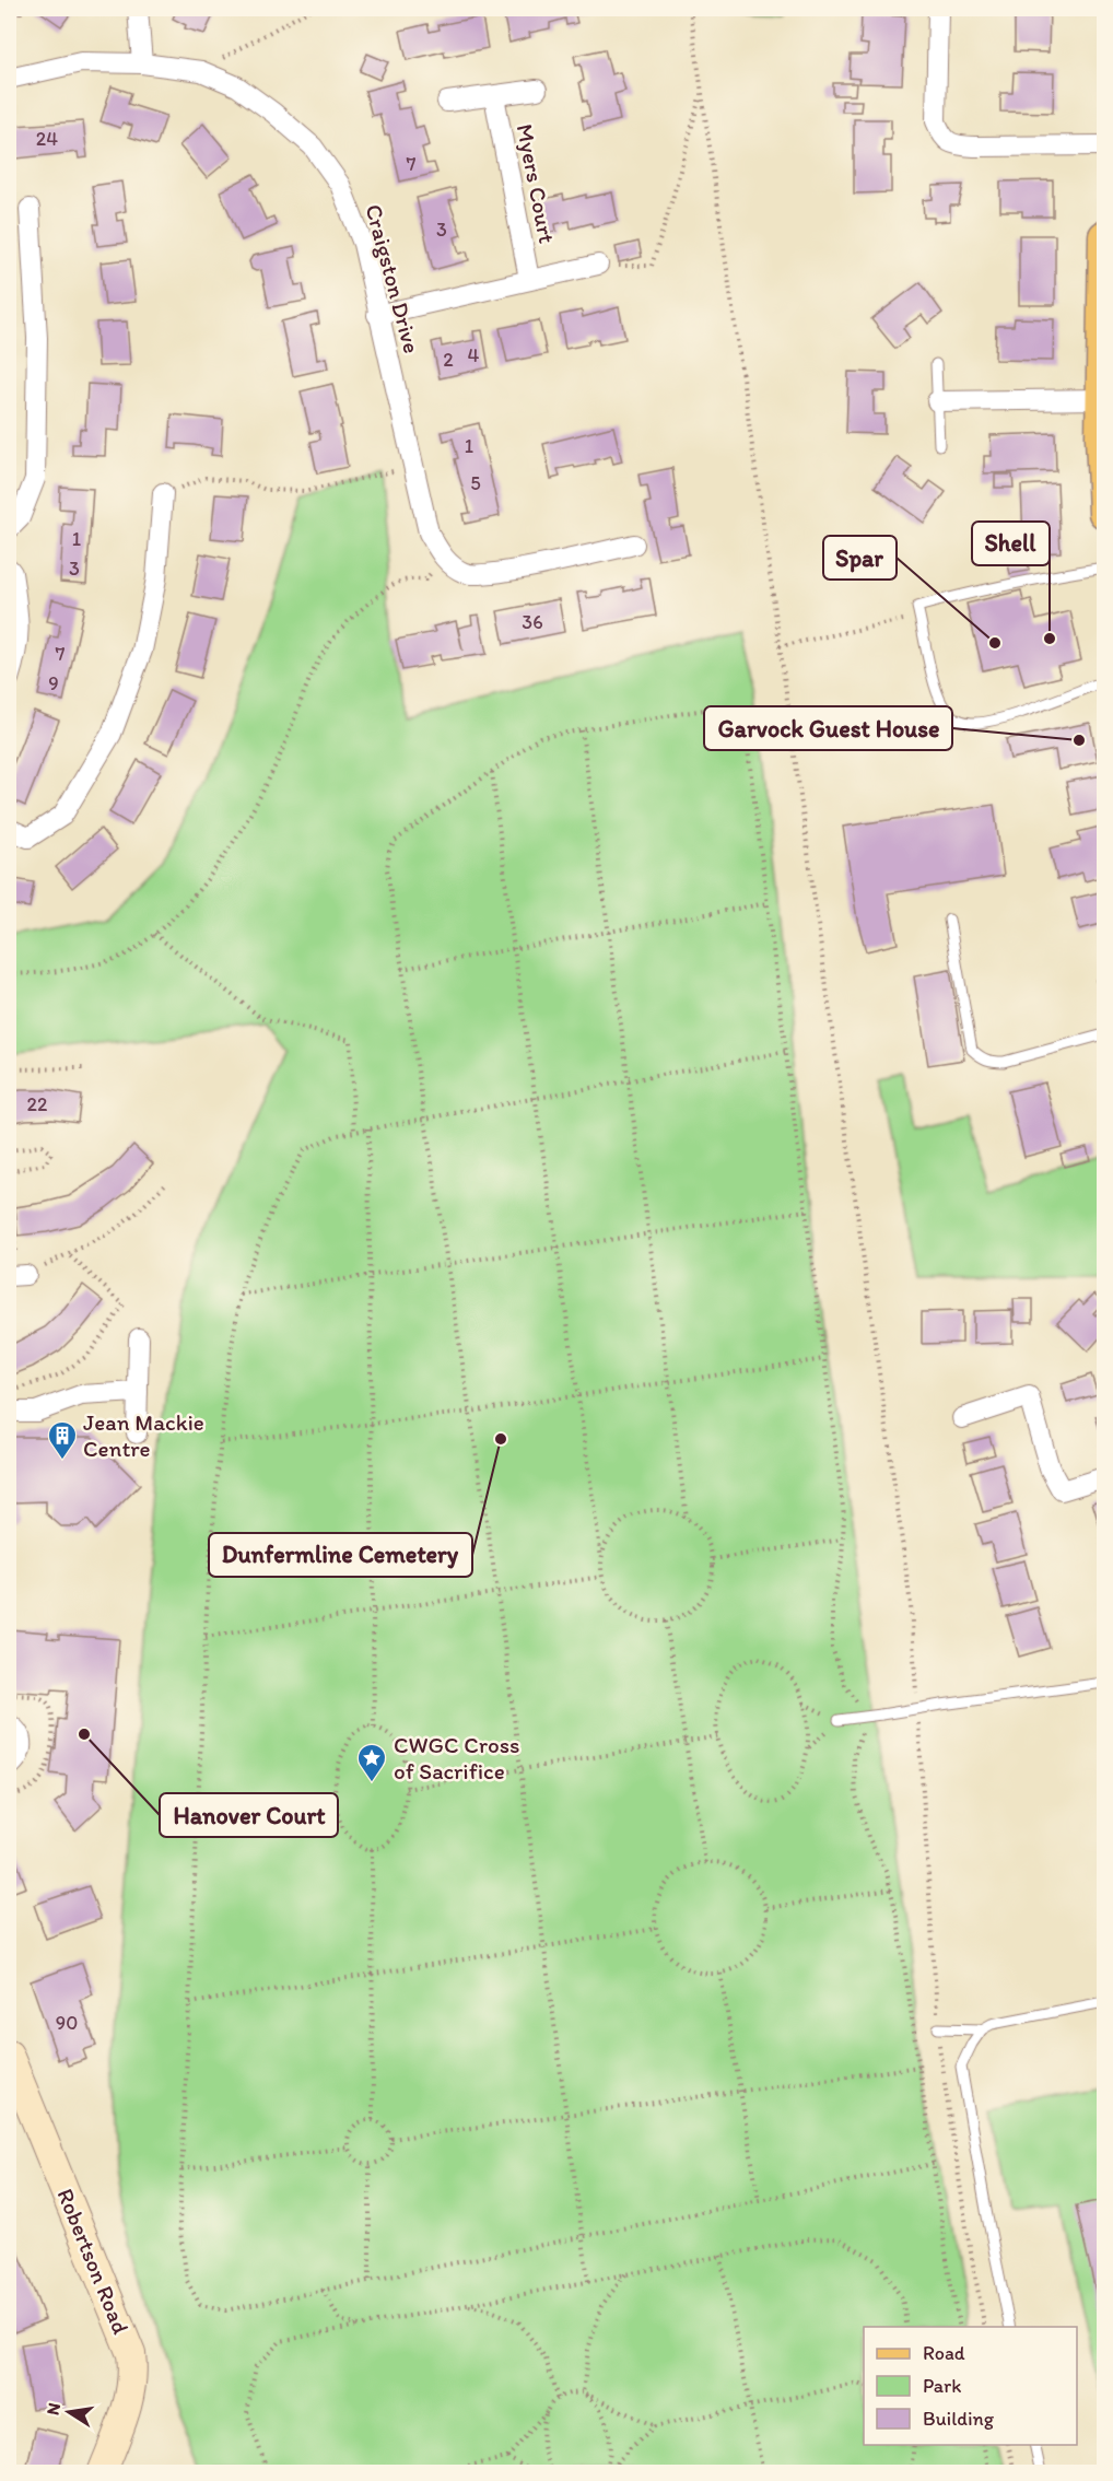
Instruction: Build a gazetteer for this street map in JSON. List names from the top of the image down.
{
  "streets": {
    "street": ["Myers Court", "Craigston Drive", "Robertson Road"]
  },
  "crossings": [
    ["Myers Court", "Craigston Drive"]
  ],
  "places": {
    "other": [
      "Shell",
      "Spar",
      "Garvock Guest House",
      "Dunfermline Cemetery",
      "Hanover Court"
    ],
    "building": ["Jean Mackie Centre"],
    "place": ["CWGC Cross of Sacrifice"]
  },
  "house_numbers": [
    "24",
    "7",
    "3",
    "4",
    "2",
    "1",
    "5",
    "1",
    "3",
    "36",
    "7",
    "9",
    "22",
    "90"
  ],
  "legend": ["Road", "Park", "Building"],
  "north": "left"
}
